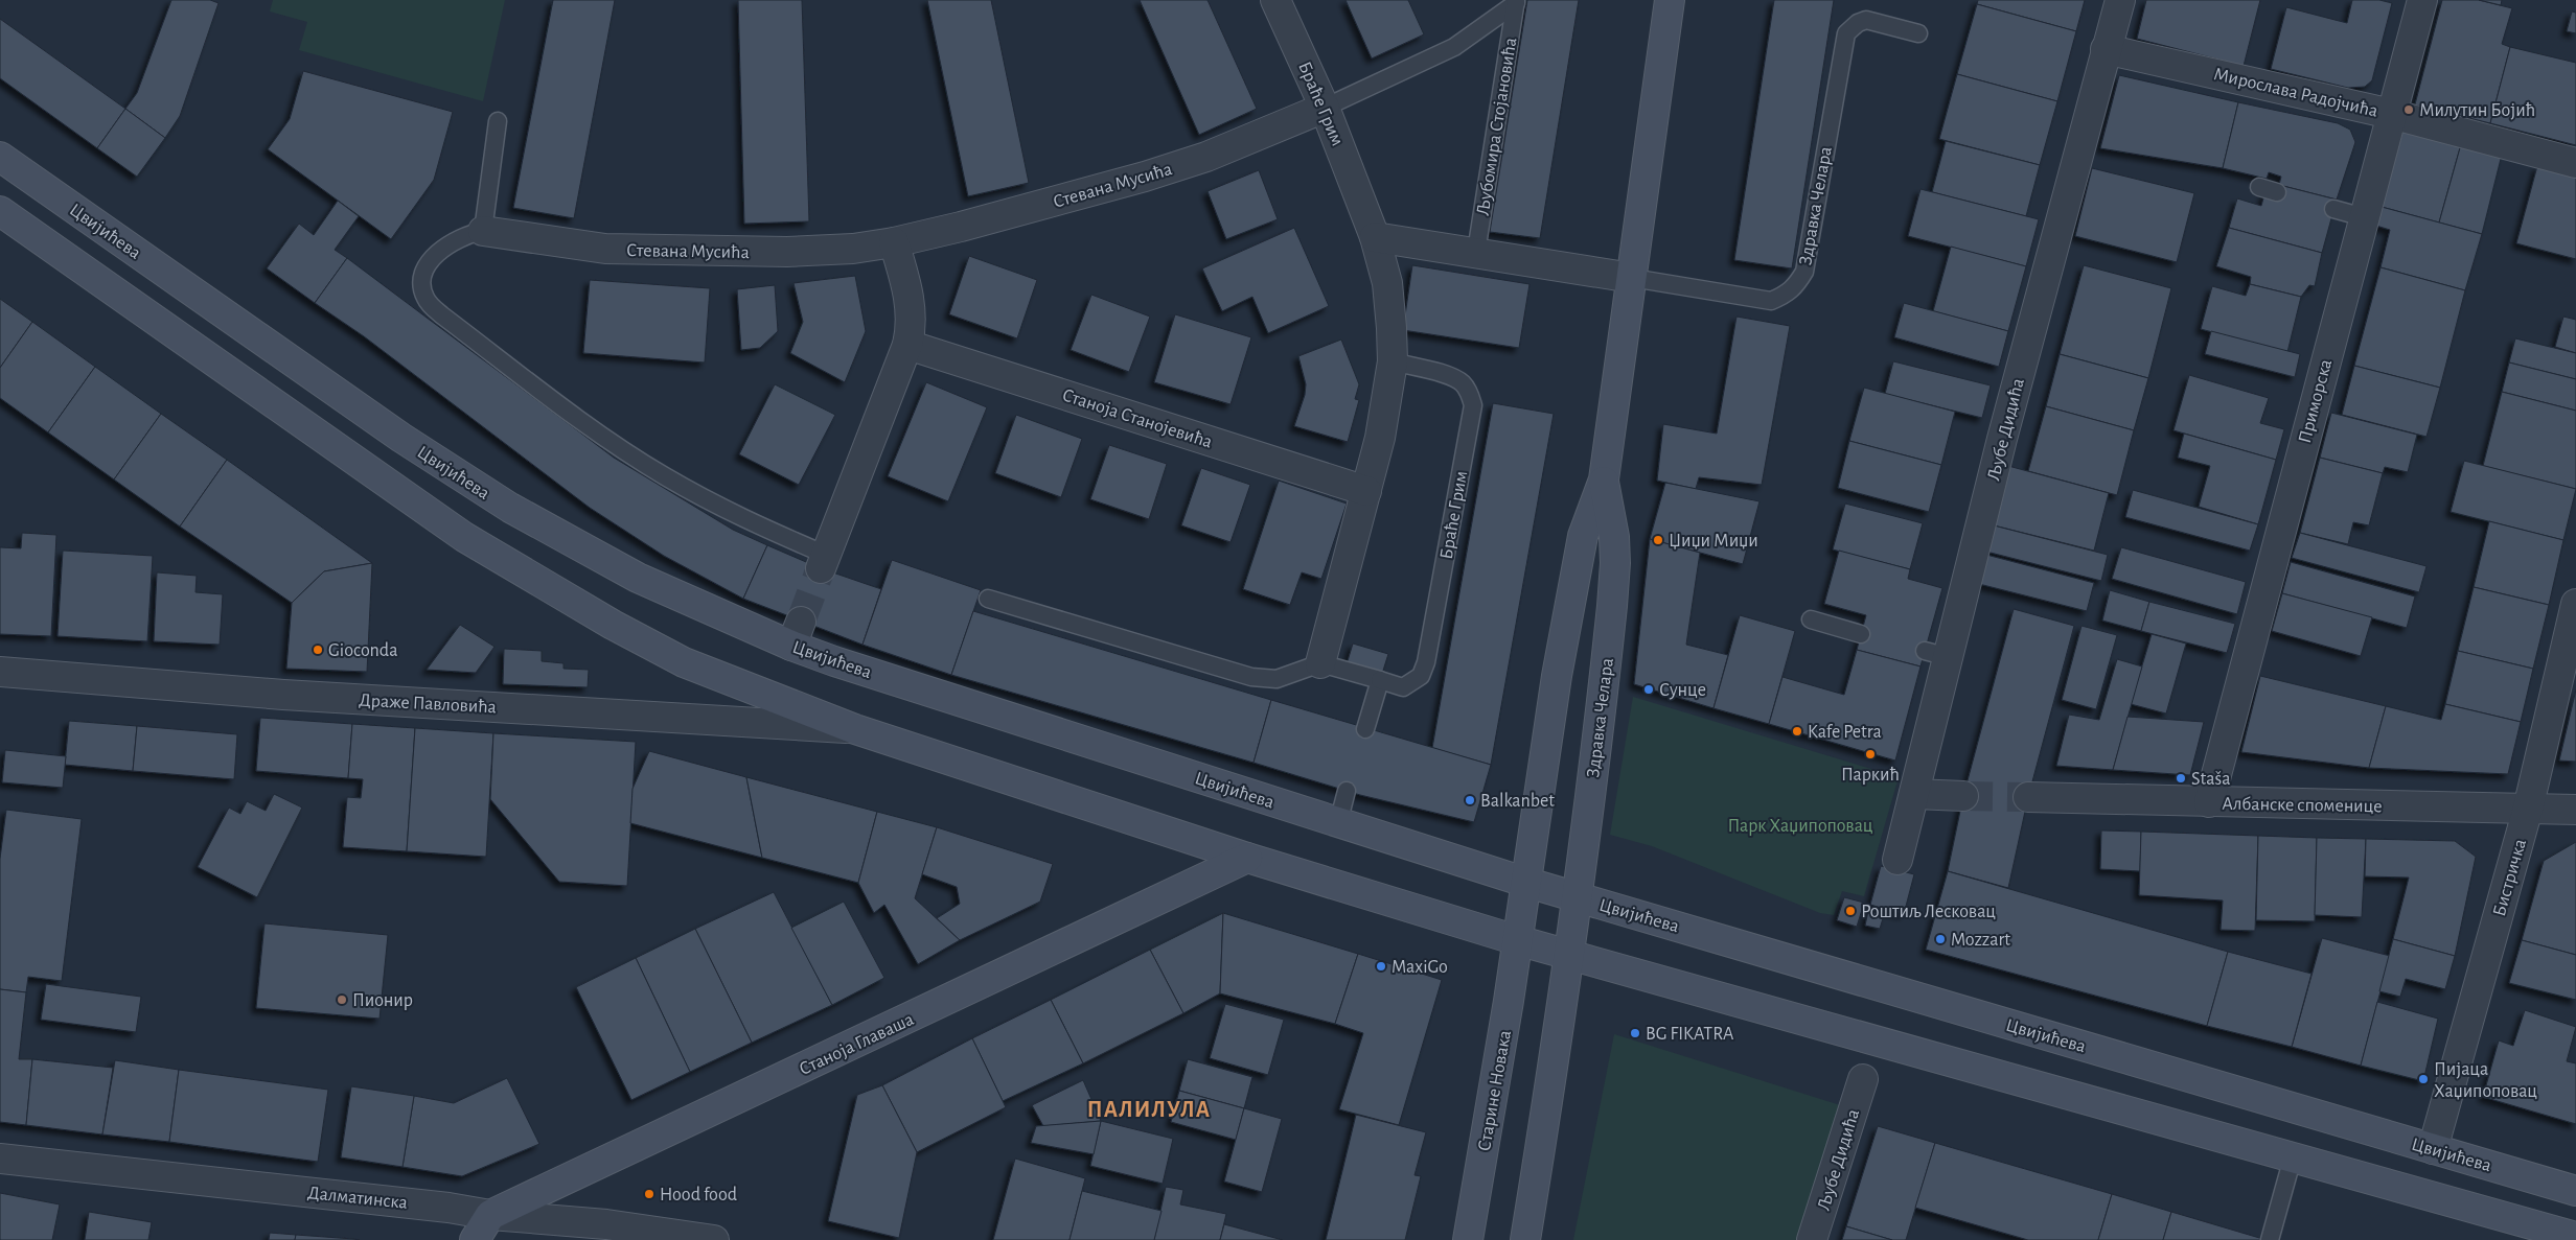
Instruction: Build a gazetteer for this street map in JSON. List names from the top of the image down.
{
  "streets": {
    "main road": [
      "Здравка Челара",
      "Цвијићева",
      "Станоја Главаша",
      "Старине Новака"
    ],
    "street": [
      "Мирослава Радојчића",
      "Браће Грим",
      "Стевана Мусића",
      "Приморска",
      "Станоја Станојевића",
      "Љубе Дидића",
      "Драже Павловића",
      "Албанске споменице",
      "Бистричка",
      "Далматинска"
    ],
    "lane": ["Љубомира Стојановића"]
  },
  "crossings": [
    ["Мирослава Радојчића", "Приморска"],
    ["Мирослава Радојчића", "Љубе Дидића"],
    ["Браће Грим", "Стевана Мусића"],
    ["Браће Грим", "Станоја Станојевића"],
    ["Здравка Челара", "Цвијићева"],
    ["Здравка Челара", "Старине Новака"],
    ["Цвијићева", "Бистричка"],
    ["Приморска", "Албанске споменице"],
    ["Албанске споменице", "Бистричка"],
    ["Станоја Главаша", "Далматинска"]
  ],
  "districts": ["ПАЛИЛУЛА"],
  "parks": ["Парк Хаџипоповац"],
  "places": [
    "Милутин Бојић",
    "Џиџи Миџи",
    "Gioconda",
    "Сунце",
    "Kafe Petra",
    "Паркић",
    "Staša",
    "Balkanbet",
    "Роштиљ Лесковац",
    "Mozzart",
    "MaxiGo",
    "Пионир",
    "BG FIKATRA",
    "Пијаца Хаџипоповац",
    "Hood food"
  ]
}
